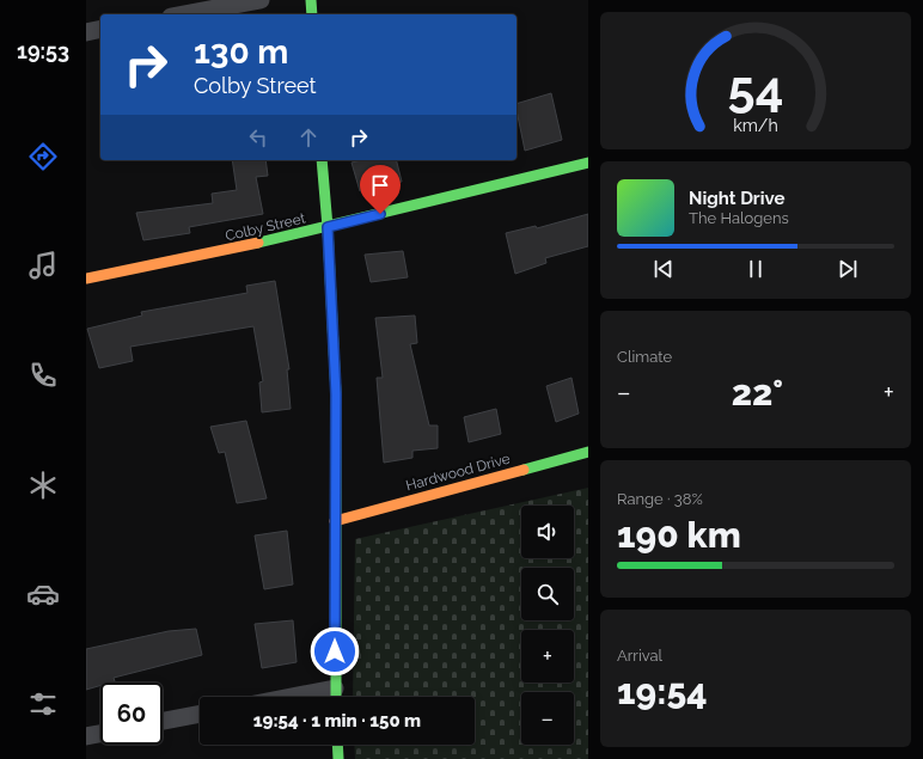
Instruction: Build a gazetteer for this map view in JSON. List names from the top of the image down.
{
  "streets": {
    "street": ["Colby Street", "Hardwood Drive"]
  },
  "page": {
    "tabs": "19:53",
    "turn": ["130 m", "Colby Street"],
    "song": ["Night Drive", "The Halogens"],
    "tile": [
      "Climate",
      ["Range · 38%", "190 km"],
      ["Arrival", "19:54"]
    ],
    "heat": ["−", "22°", "+"],
    "map_buttons": ["+", "−"],
    "limit": "60",
    "trip": "19:54 · 1 min · 150 m",
    "gauge": ["54", "km/h"]
  }
}
